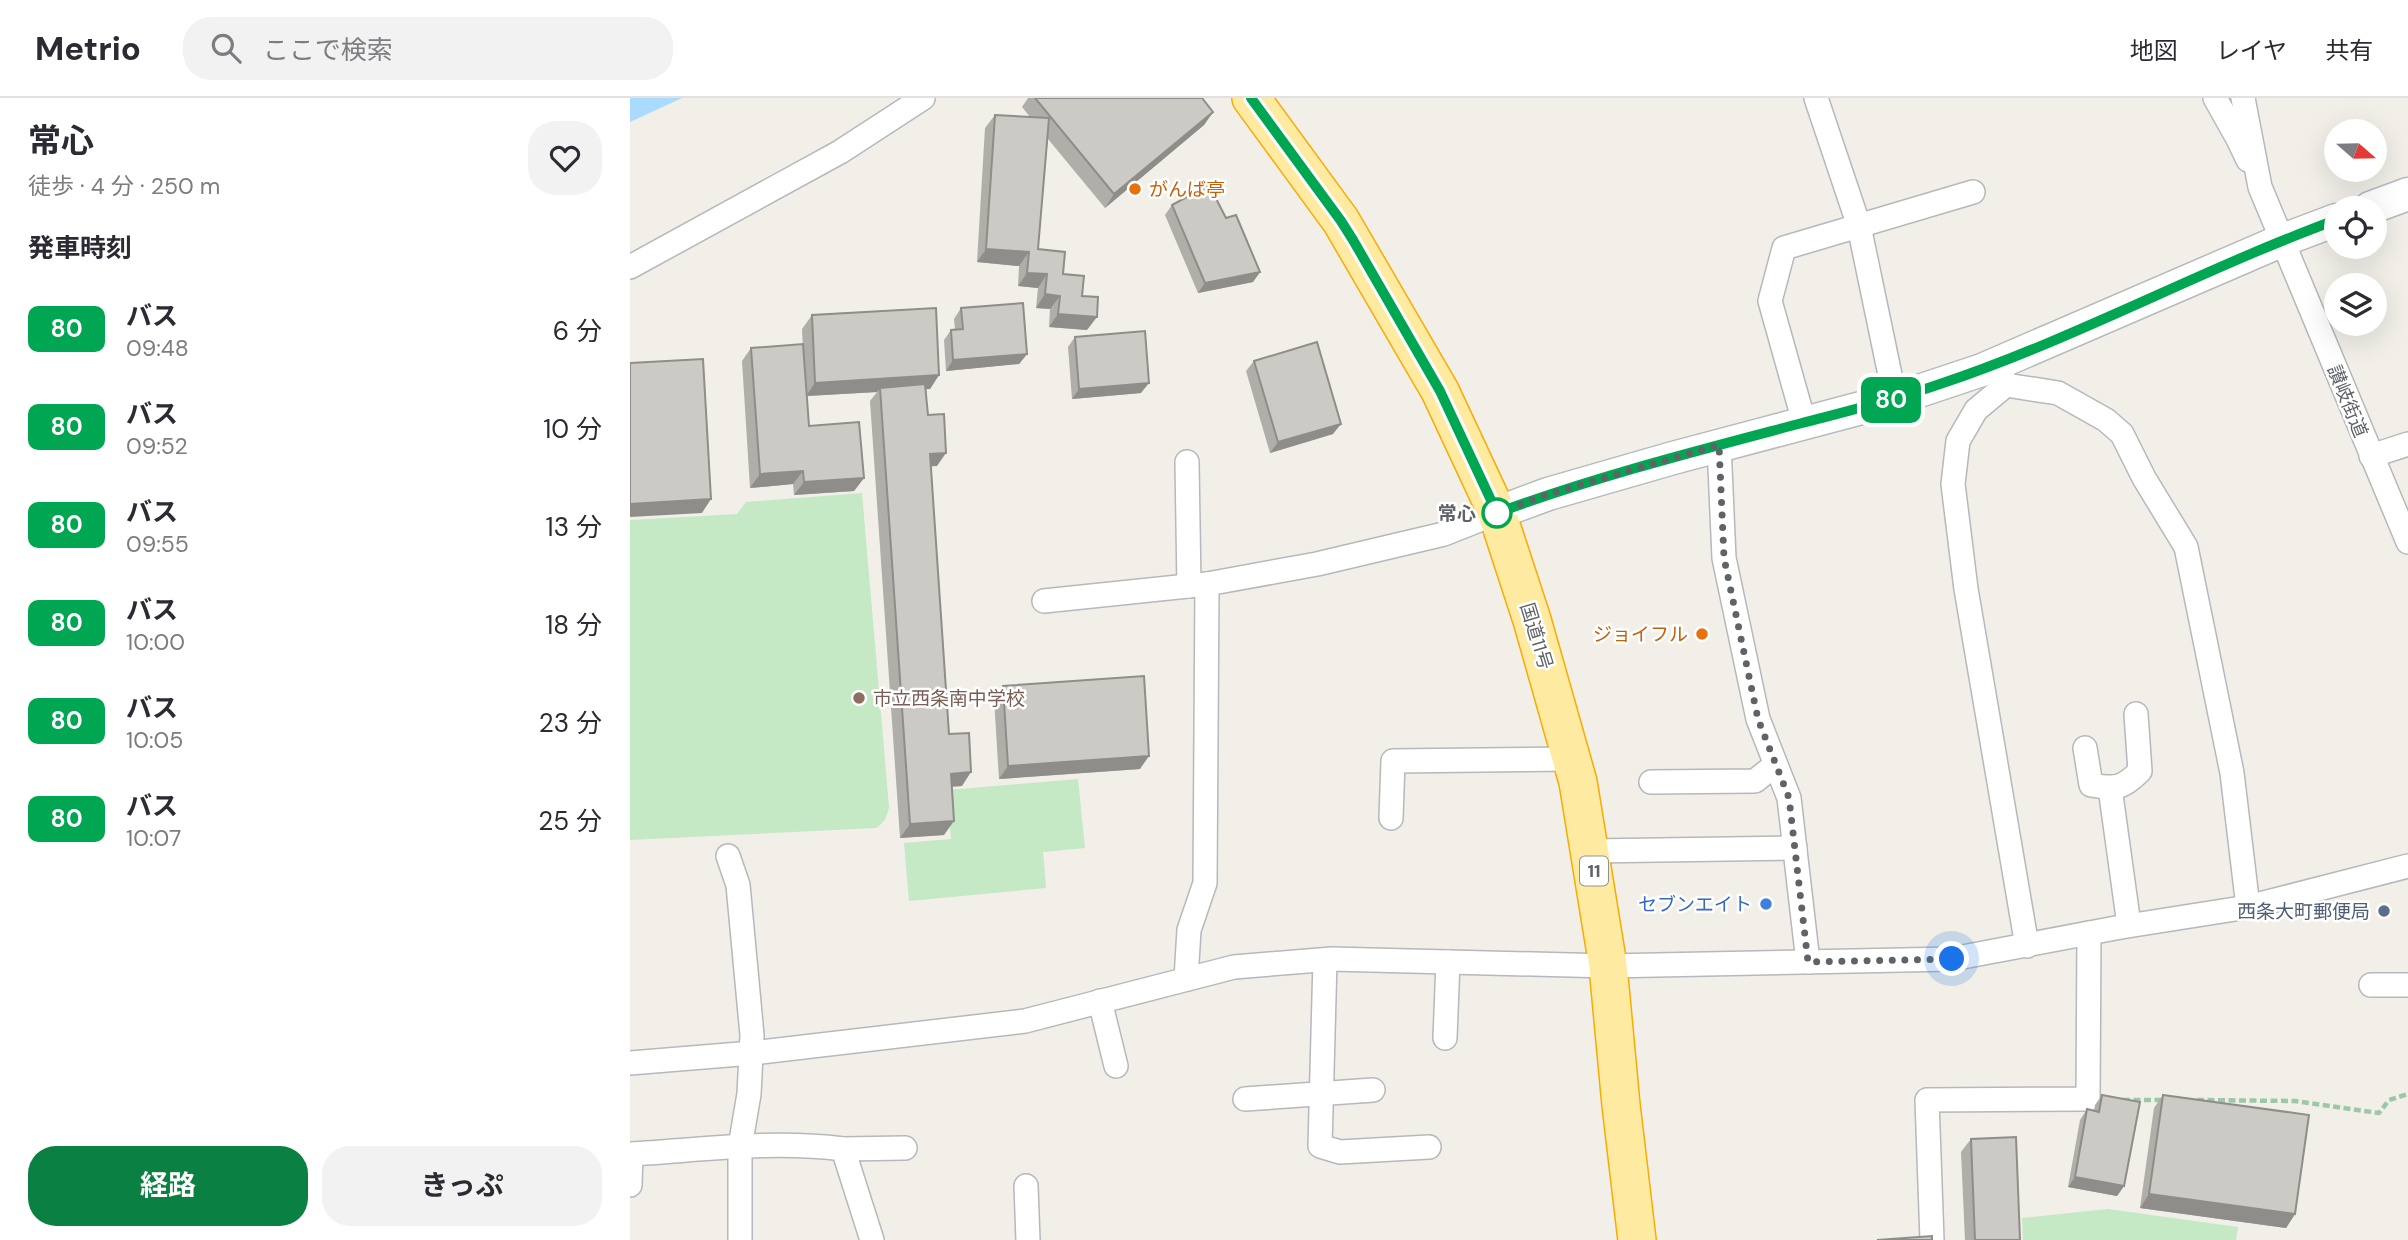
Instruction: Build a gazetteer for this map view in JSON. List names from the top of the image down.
{
  "streets": {
    "highway": ["国道11号", "11"],
    "street": ["讃岐街道"]
  },
  "places": [
    "がんば亭",
    "常心",
    "ジョイフル",
    "市立西条南中学校",
    "セブンエイト",
    "西条大町郵便局"
  ],
  "lines": ["bus line 80"],
  "north": "right",
  "page": {
    "header": "Metrio",
    "search": "ここで検索",
    "nav": ["地図", "レイヤ", "共有"],
    "heading": [
      ["常心", "徒歩 · 4 分 · 250 m"],
      "発車時刻"
    ],
    "on_map": "80",
    "list": [
      {
        "mark": "80",
        "name": "バス",
        "note": "09:48",
        "value": "6 分"
      },
      {
        "mark": "80",
        "name": "バス",
        "note": "09:52",
        "value": "10 分"
      },
      {
        "mark": "80",
        "name": "バス",
        "note": "09:55",
        "value": "13 分"
      },
      {
        "mark": "80",
        "name": "バス",
        "note": "10:00",
        "value": "18 分"
      },
      {
        "mark": "80",
        "name": "バス",
        "note": "10:05",
        "value": "23 分"
      },
      {
        "mark": "80",
        "name": "バス",
        "note": "10:07",
        "value": "25 分"
      }
    ],
    "buttons": ["経路", "きっぷ"]
  }
}
